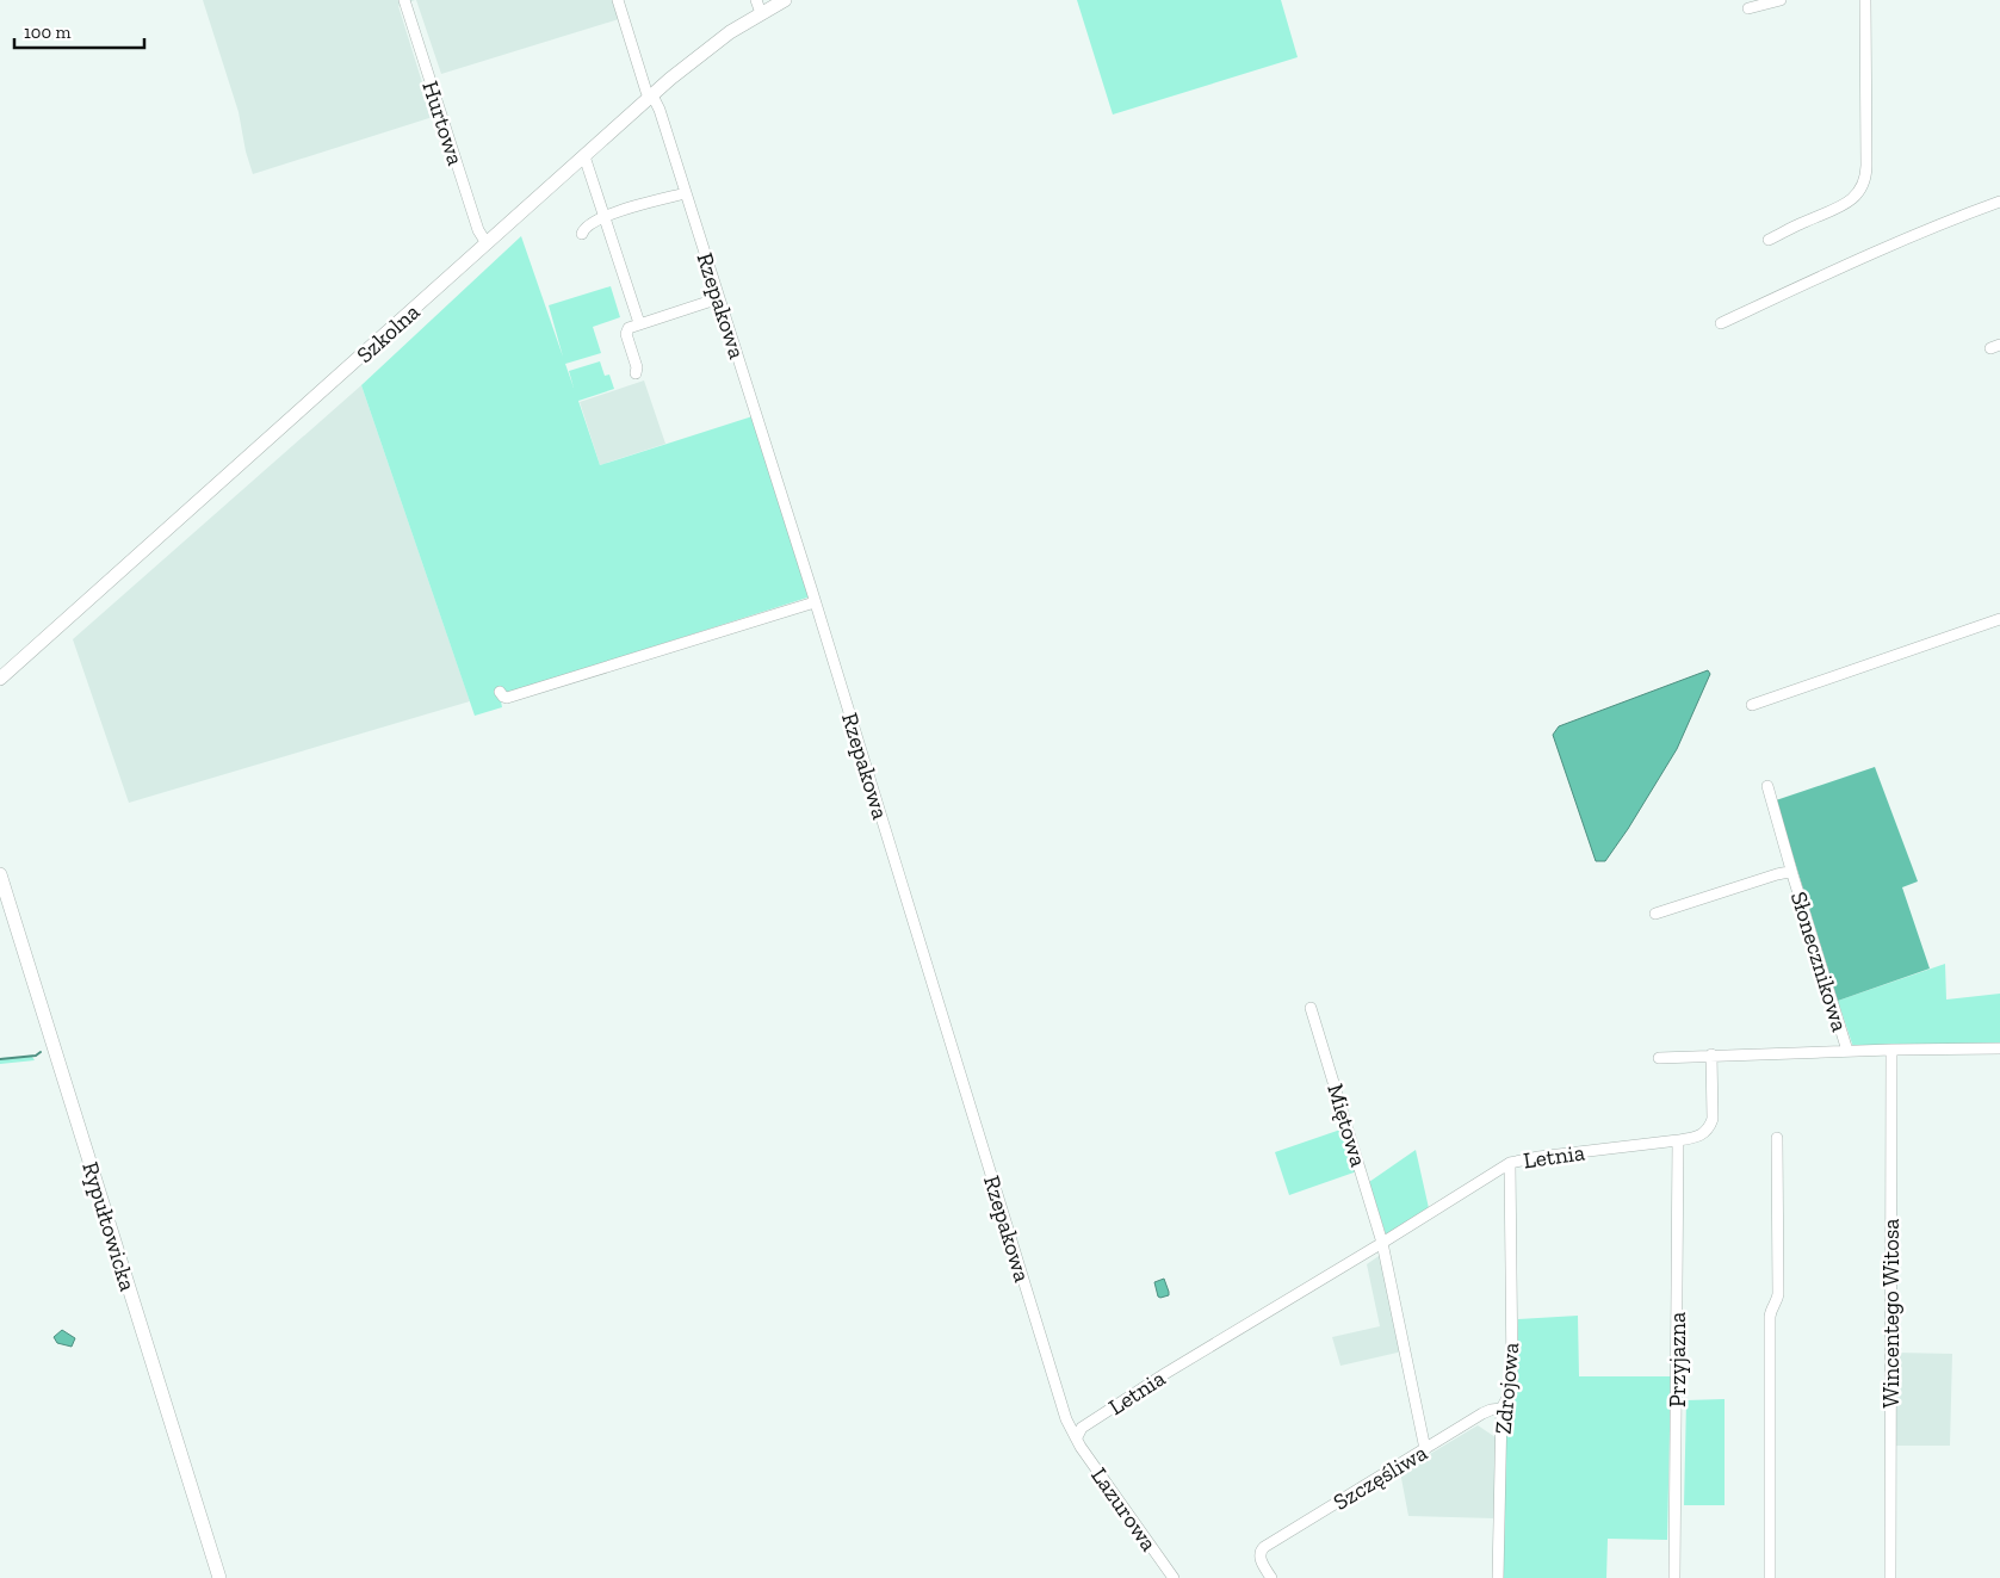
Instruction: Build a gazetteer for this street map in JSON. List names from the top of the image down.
{
  "streets": {
    "street": [
      "Hurtowa",
      "Rzepakowa",
      "Szkolna",
      "Słonecznikowa",
      "Miętowa",
      "Letnia",
      "Rypułtowicka",
      "Wincentego Witosa",
      "Przyjazna",
      "Zdrojowa",
      "Szczęśliwa",
      "Lazurowa"
    ]
  },
  "crossings": [
    ["Hurtowa", "Szkolna"],
    ["Rzepakowa", "Szkolna"],
    ["Rzepakowa", "Letnia"],
    ["Rzepakowa", "Lazurowa"],
    ["Miętowa", "Letnia"],
    ["Miętowa", "Szczęśliwa"],
    ["Letnia", "Przyjazna"],
    ["Letnia", "Zdrojowa"],
    ["Letnia", "Lazurowa"],
    ["Zdrojowa", "Szczęśliwa"]
  ],
  "scale_bar": "100 m"
}
